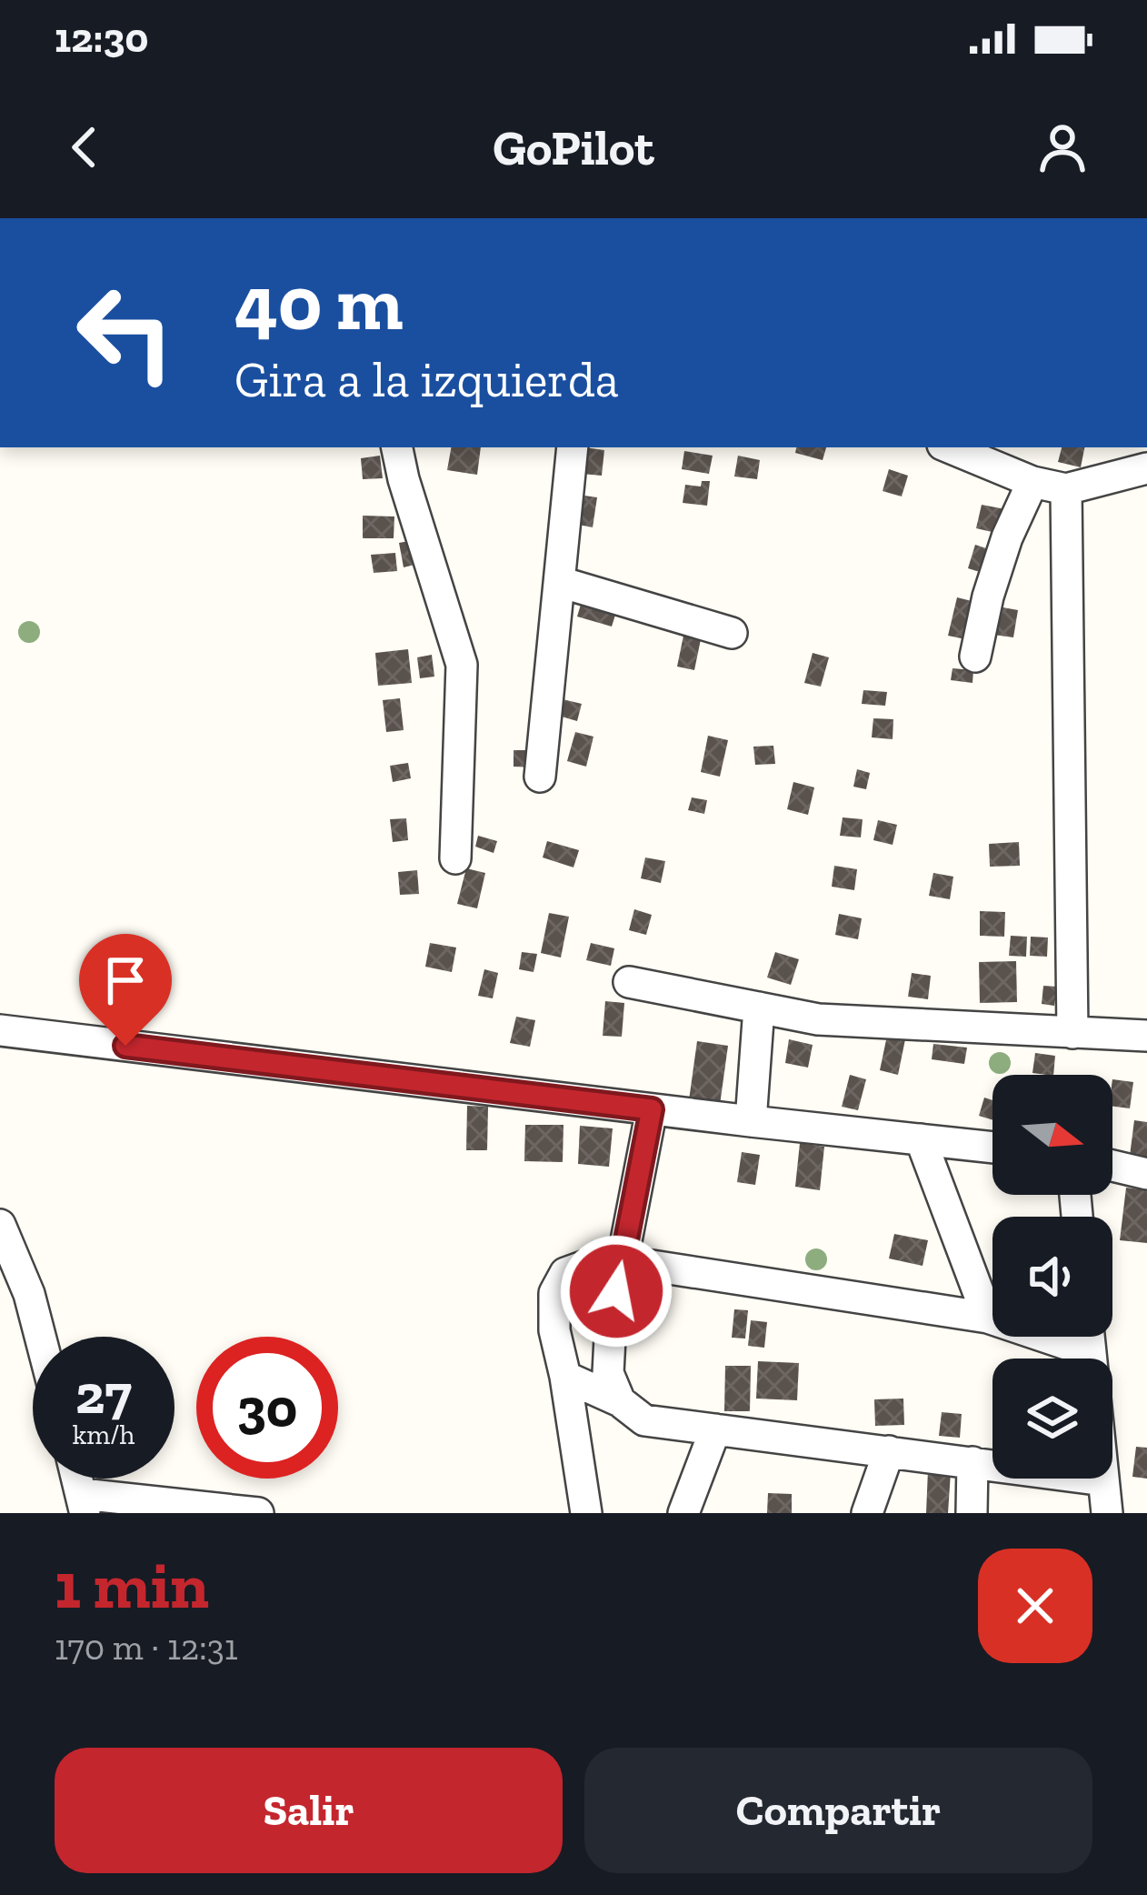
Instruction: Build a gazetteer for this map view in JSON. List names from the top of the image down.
{
  "north": "right",
  "page": {
    "status": "12:30",
    "header": "GoPilot",
    "turn": ["40 m", "Gira a la izquierda"],
    "speed": "27 km/h",
    "limit": "30",
    "heading": ["1 min", "170 m · 12:31"],
    "buttons": ["Salir", "Compartir"]
  }
}
